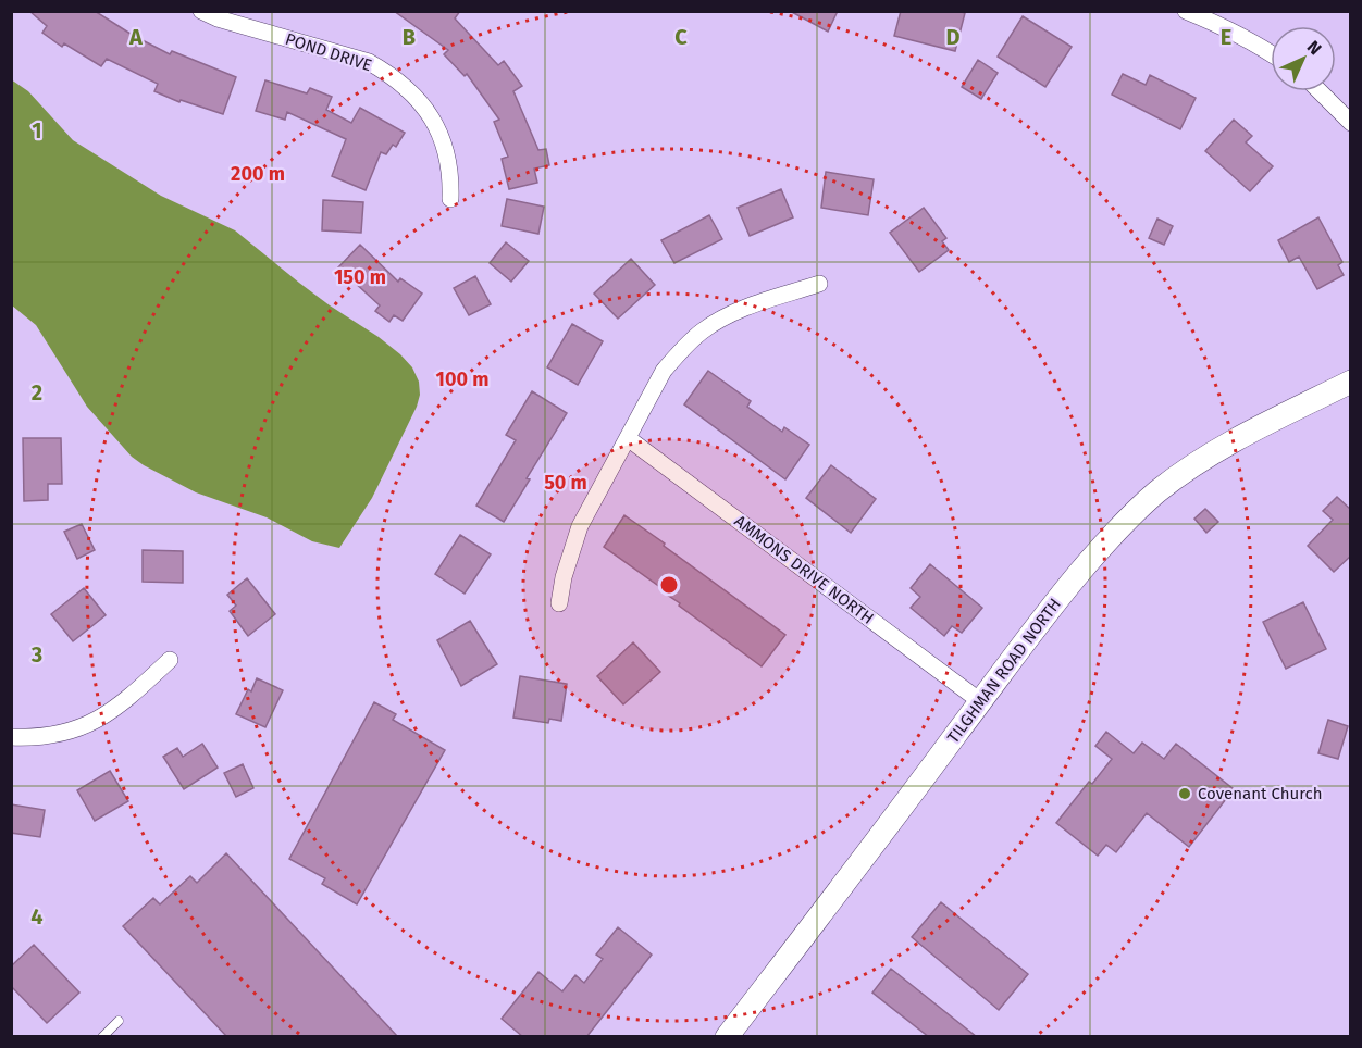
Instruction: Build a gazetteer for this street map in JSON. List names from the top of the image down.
{
  "streets": {
    "street": ["POND DRIVE", "AMMONS DRIVE NORTH", "TILGHMAN ROAD NORTH"]
  },
  "crossings": [
    ["AMMONS DRIVE NORTH", "TILGHMAN ROAD NORTH"]
  ],
  "places": ["Covenant Church"],
  "north": "top right",
  "grid": {
    "columns": [
      "A",
      "B",
      "C",
      "D",
      "E"
    ],
    "rows": [
      "1",
      "2",
      "3",
      "4"
    ]
  },
  "rings": [
    "200 m",
    "150 m",
    "100 m",
    "50 m"
  ]
}
